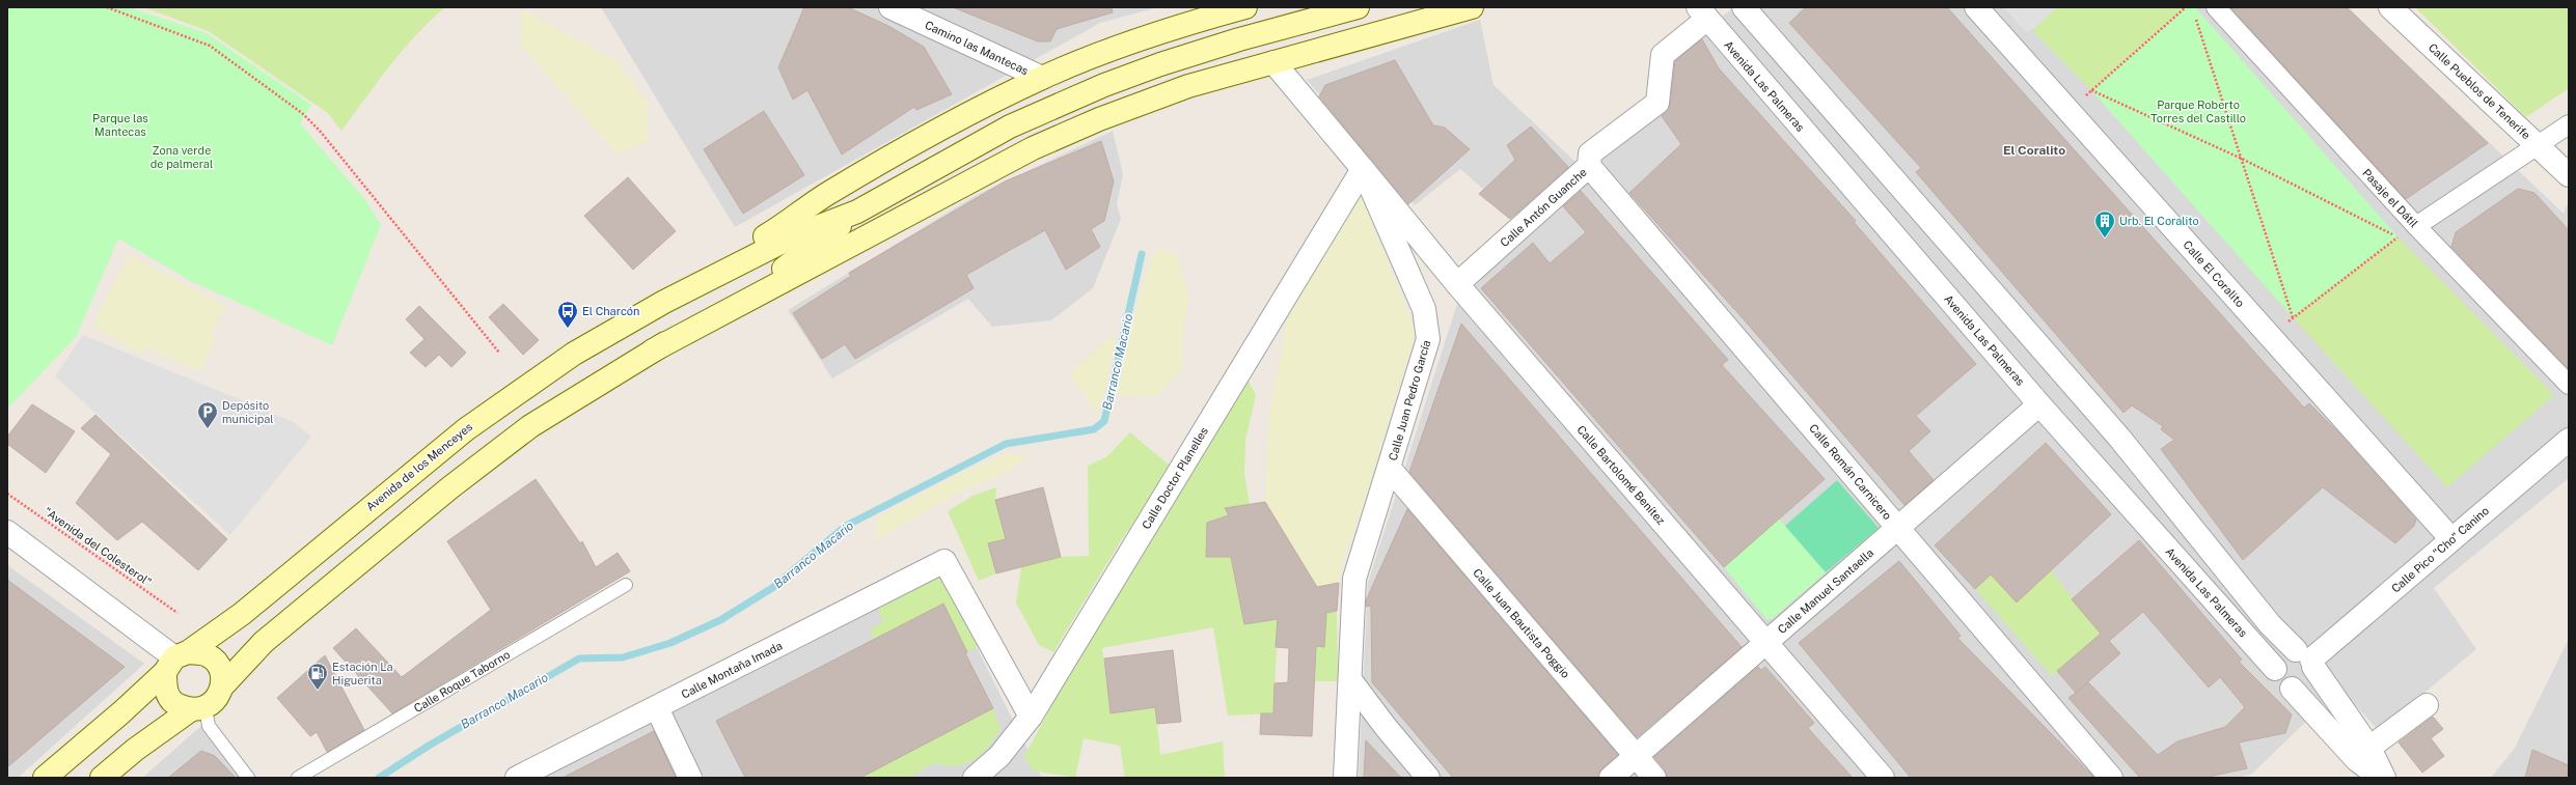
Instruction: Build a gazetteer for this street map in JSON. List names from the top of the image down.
{
  "streets": {
    "main road": ["Avenida de los Menceyes"],
    "street": [
      "Camino las Mantecas",
      "Avenida Las Palmeras",
      "Calle Pueblos de Tenerife",
      "Pasaje el Dátil",
      "Calle Antón Guanche",
      "Calle El Coralito",
      "Calle Juan Pedro García",
      "Calle Román Carnicero",
      "Calle Bartolomé Benítez",
      "Calle Doctor Planelles",
      "Calle Pico \"Cho\" Canino",
      "Calle Manuel Santaella",
      "Calle Juan Bautista Poggio",
      "Calle Montaña Imada"
    ],
    "lane": ["Calle Roque Taborno"],
    "path": ["\"Avenida del Colesterol\""]
  },
  "crossings": [
    ["Avenida Las Palmeras", "Calle Antón Guanche"],
    ["Avenida Las Palmeras", "Calle Pico \"Cho\" Canino"],
    ["Avenida Las Palmeras", "Calle Manuel Santaella"],
    ["Calle Antón Guanche", "Calle Román Carnicero"],
    ["Calle Antón Guanche", "Calle Bartolomé Benítez"],
    ["Calle El Coralito", "Calle Pico \"Cho\" Canino"],
    ["Calle Juan Pedro García", "Calle Bartolomé Benítez"],
    ["Calle Juan Pedro García", "Calle Doctor Planelles"],
    ["Calle Juan Pedro García", "Calle Juan Bautista Poggio"],
    ["Calle Román Carnicero", "Calle Manuel Santaella"],
    ["Calle Bartolomé Benítez", "Calle Doctor Planelles"],
    ["Calle Bartolomé Benítez", "Calle Manuel Santaella"],
    ["Calle Doctor Planelles", "Calle Montaña Imada"],
    ["Calle Manuel Santaella", "Calle Juan Bautista Poggio"]
  ],
  "districts": ["El Coralito"],
  "water": ["Barranco Macario"],
  "parks": ["Parque Roberto Torres del Castillo", "Parque las Mantecas", "Zona verde de palmeral"],
  "places": {
    "building": ["Urb. El Coralito"],
    "bus stop": ["El Charcón"],
    "parking": ["Depósito municipal"],
    "fuel station": ["Estación La Higuerita"]
  }
}
